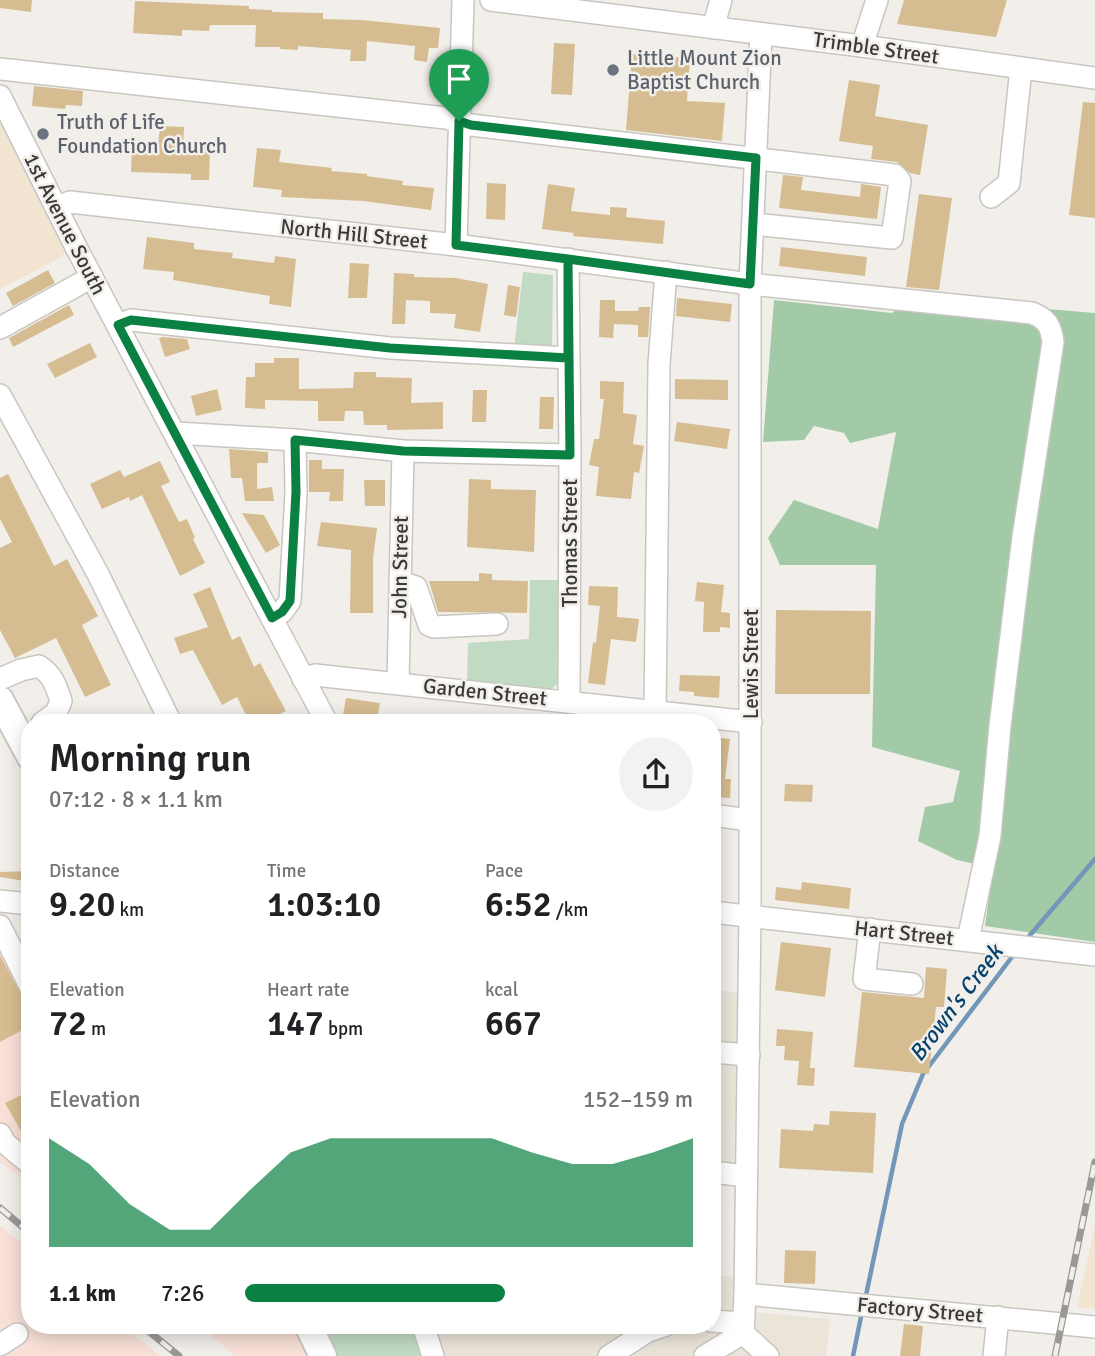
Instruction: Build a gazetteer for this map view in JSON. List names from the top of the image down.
{
  "streets": {
    "street": [
      "Trimble Street",
      "1st Avenue South",
      "North Hill Street",
      "Thomas Street",
      "John Street",
      "Lewis Street",
      "Garden Street",
      "Hart Street",
      "Factory Street"
    ]
  },
  "crossings": [
    ["Trimble Street", "Lewis Street"],
    ["1st Avenue South", "North Hill Street"],
    ["1st Avenue South", "Garden Street"],
    ["North Hill Street", "Thomas Street"],
    ["North Hill Street", "Lewis Street"],
    ["North Hill Street", "Hart Street"],
    ["Thomas Street", "Garden Street"],
    ["John Street", "Garden Street"],
    ["Lewis Street", "Garden Street"],
    ["Lewis Street", "Hart Street"],
    ["Lewis Street", "Factory Street"]
  ],
  "water": ["Brown's Creek"],
  "places": ["Little Mount Zion Baptist Church", "Truth of Life Foundation Church"],
  "page": {
    "heading": ["Morning run", "07:12 · 8 × 1.1 km"],
    "stats": [
      ["Distance", "9.20 km"],
      ["Time", "1:03:10"],
      ["Pace", "6:52 /km"],
      ["Elevation", "72 m"],
      ["Heart rate", "147 bpm"],
      ["kcal", "667"]
    ],
    "chart": ["Elevation", "152–159 m"],
    "list": [
      {
        "name": "1.1 km",
        "note": "7:26"
      }
    ]
  }
}
